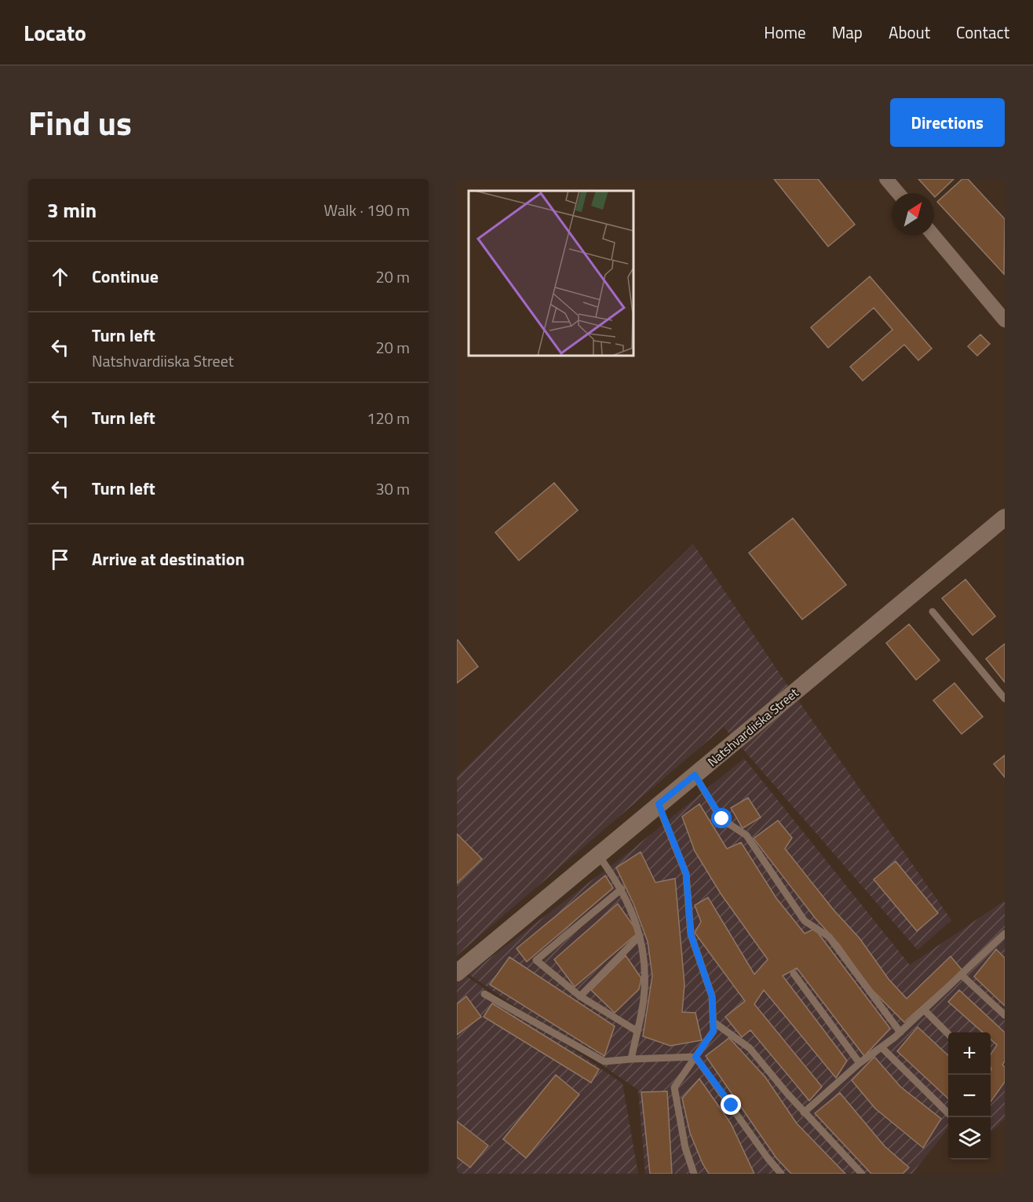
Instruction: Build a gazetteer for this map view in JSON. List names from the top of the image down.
{
  "streets": {
    "street": ["Natshvardiiska Street"]
  },
  "north": "top right",
  "page": {
    "header": "Locato",
    "nav": [
      "Home",
      "Map",
      "About",
      "Contact"
    ],
    "title": "Find us",
    "buttons": "Directions",
    "heading": ["3 min", "Walk · 190 m"],
    "list": [
      ["Continue", "20 m"],
      ["Turn left", "Natshvardiiska Street", "20 m"],
      ["Turn left", "120 m"],
      ["Turn left", "30 m"],
      "Arrive at destination"
    ],
    "map_buttons": ["+", "−"]
  }
}
